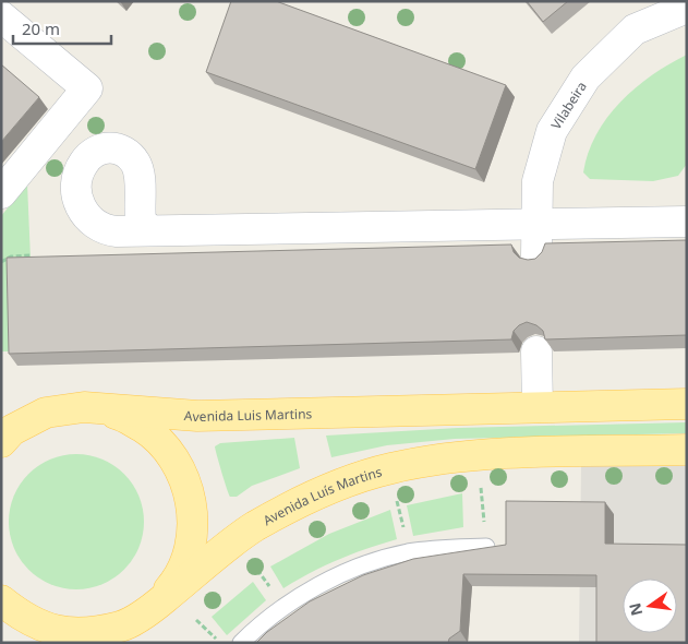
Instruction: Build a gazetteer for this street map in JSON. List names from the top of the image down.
{
  "streets": {
    "main road": ["Avenida Luis Martins", "Avenida Luís Martins"],
    "street": ["Vilabeira"]
  },
  "scale_bar": "20 m",
  "north": "left"
}
